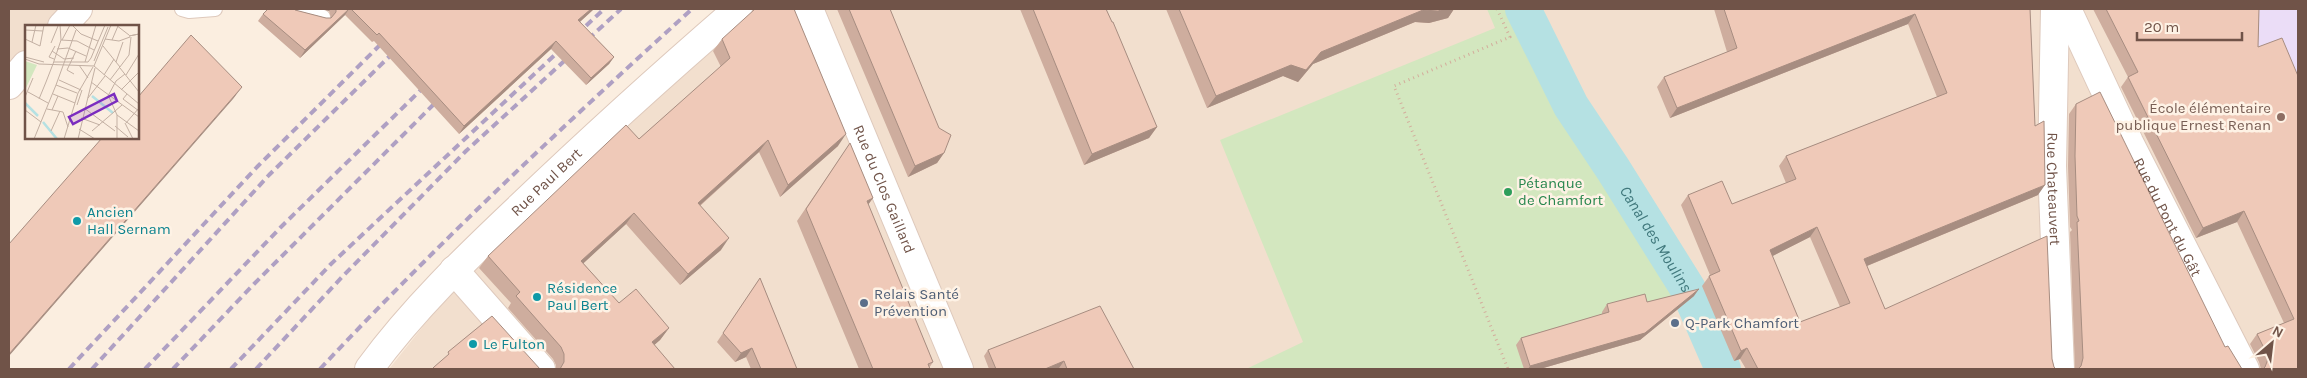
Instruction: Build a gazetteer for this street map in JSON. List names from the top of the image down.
{
  "streets": {
    "street": [
      "Rue Paul Bert",
      "Rue du Clos Gaillard",
      "Rue Chateauvert",
      "Rue du Pont du Gât"
    ]
  },
  "water": ["Canal des Moulins"],
  "places": [
    "École élémentaire publique Ernest Renan",
    "Pétanque de Chamfort",
    "Ancien Hall Sernam",
    "Résidence Paul Bert",
    "Relais Santé Prévention",
    "Q-Park Chamfort",
    "Le Fulton"
  ],
  "scale_bar": "20 m",
  "north": "top right"
}
